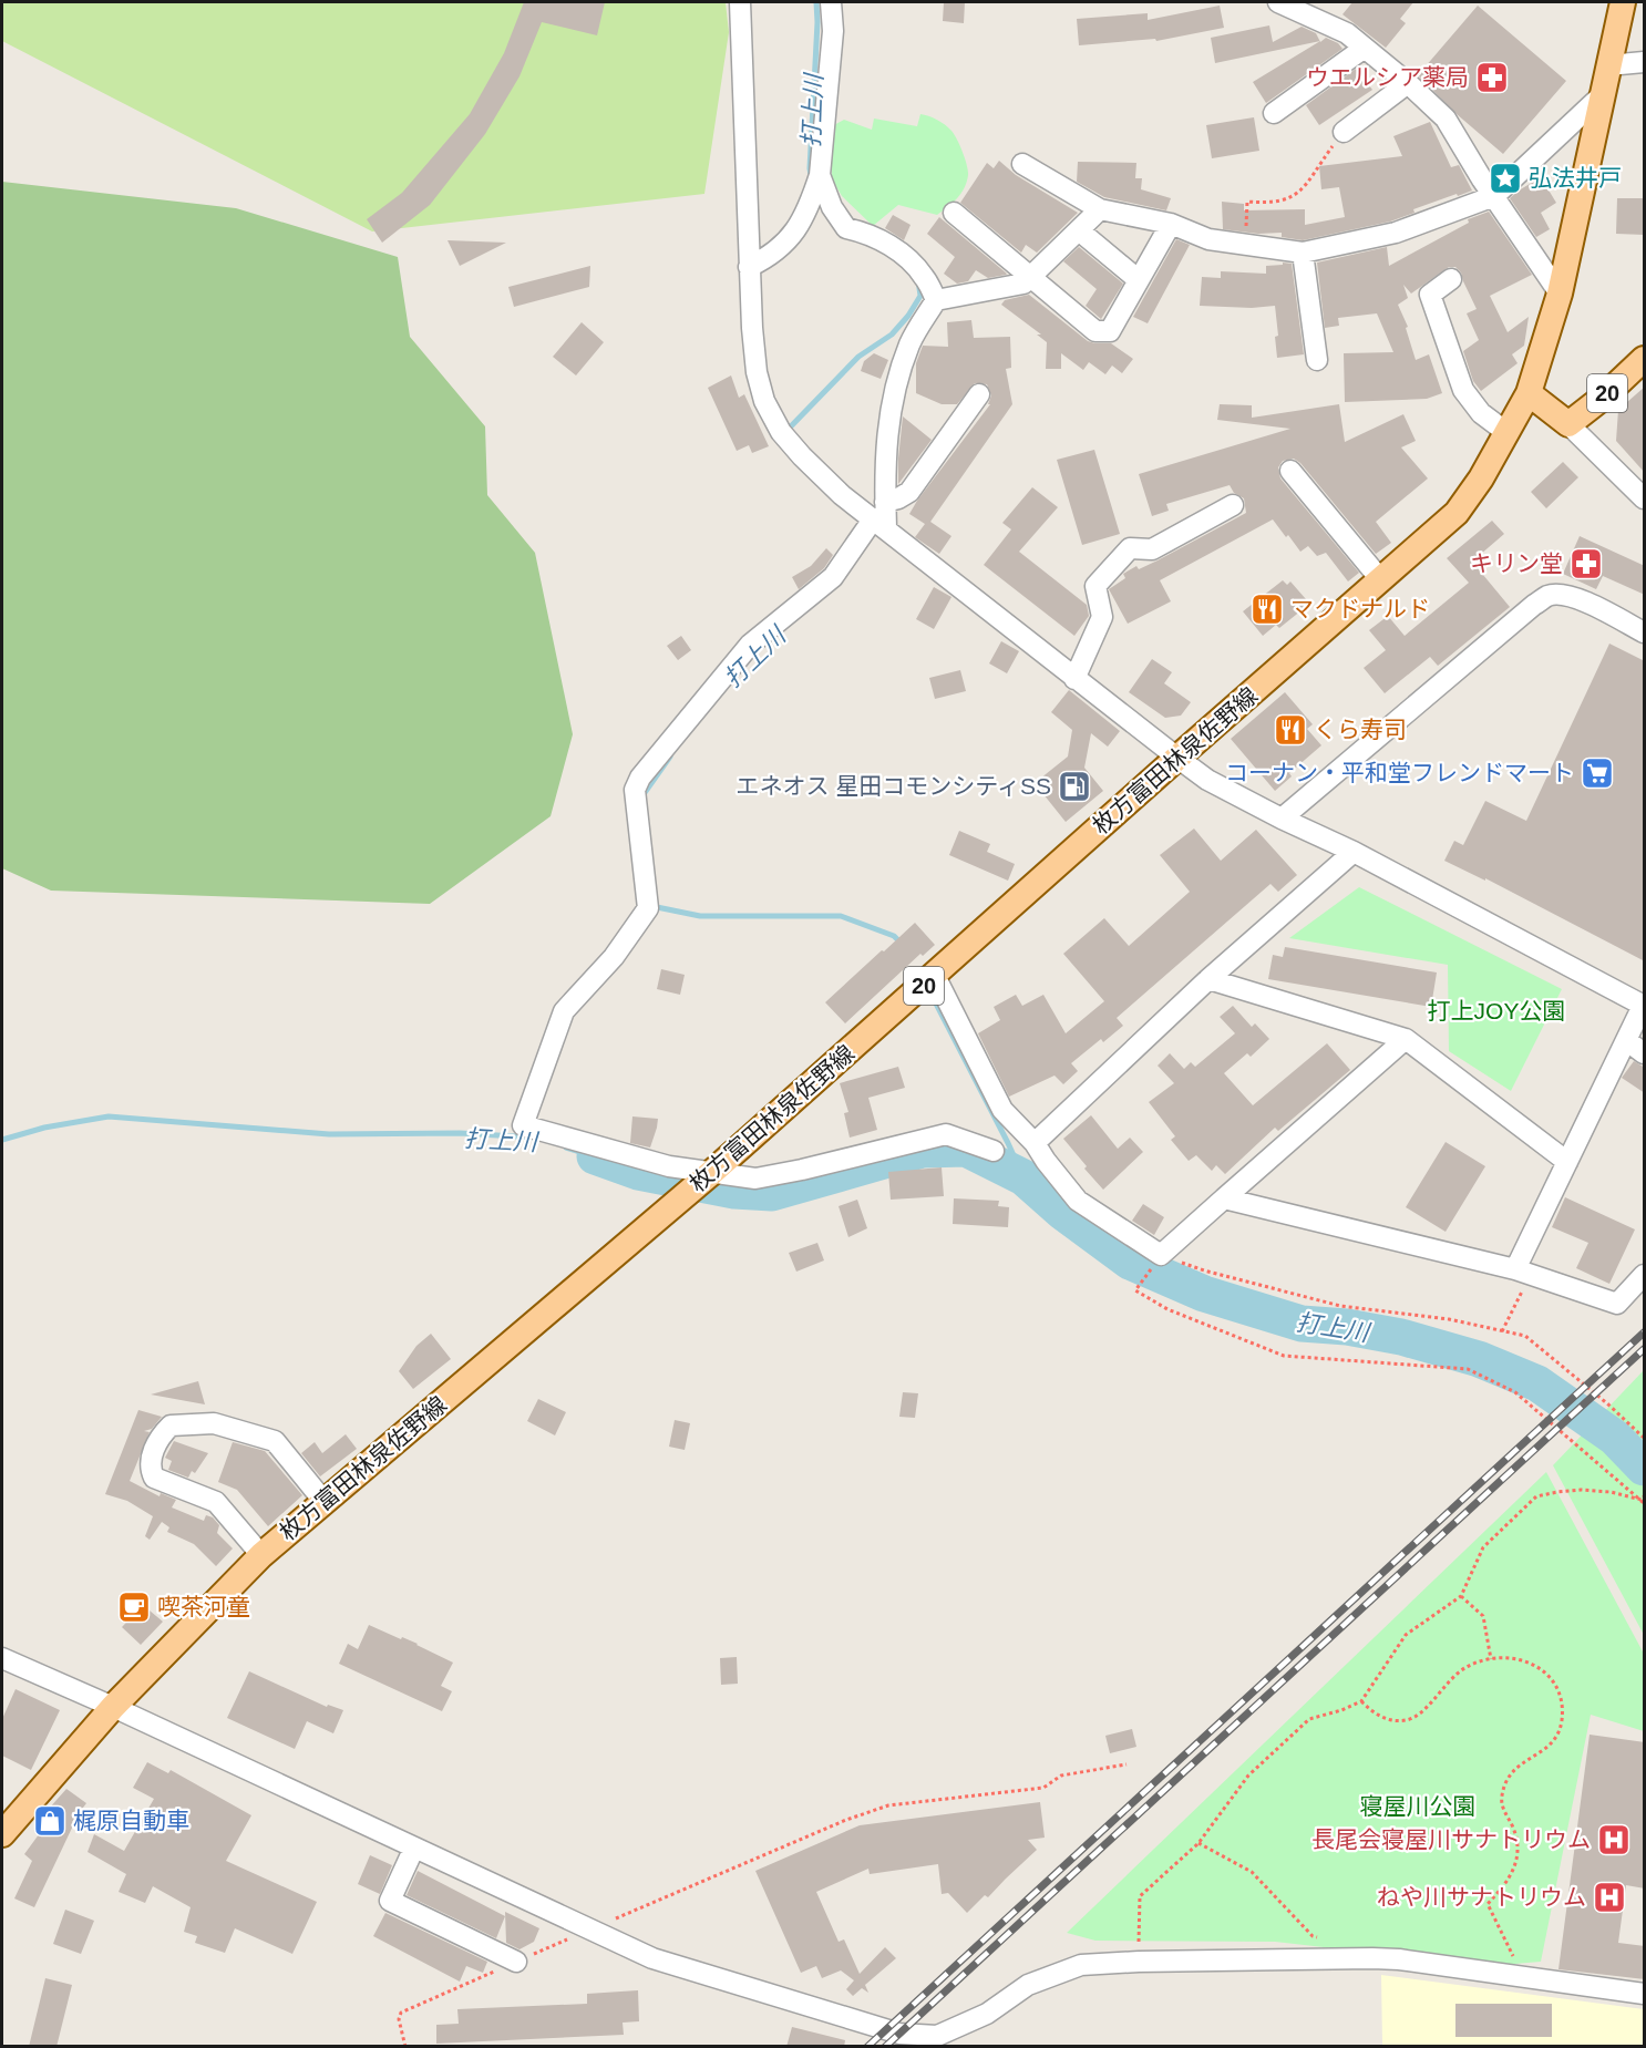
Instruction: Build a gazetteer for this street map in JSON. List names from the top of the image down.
{
  "streets": {
    "main road": ["20", "枚方富田林泉佐野線"]
  },
  "water": ["打上川"],
  "parks": ["打上JOY公園", "寝屋川公園"],
  "places": {
    "pharmacy": ["ウエルシア薬局", "キリン堂"],
    "place": ["弘法井戸"],
    "restaurant": ["マクドナルド", "くら寿司"],
    "supermarket": ["コーナン・平和堂フレンドマート"],
    "fuel station": ["エネオス 星田コモンシティSS"],
    "cafe": ["喫茶河童"],
    "shop": ["梶原自動車"],
    "hospital": ["長尾会寝屋川サナトリウム", "ねや川サナトリウム"]
  }
}
